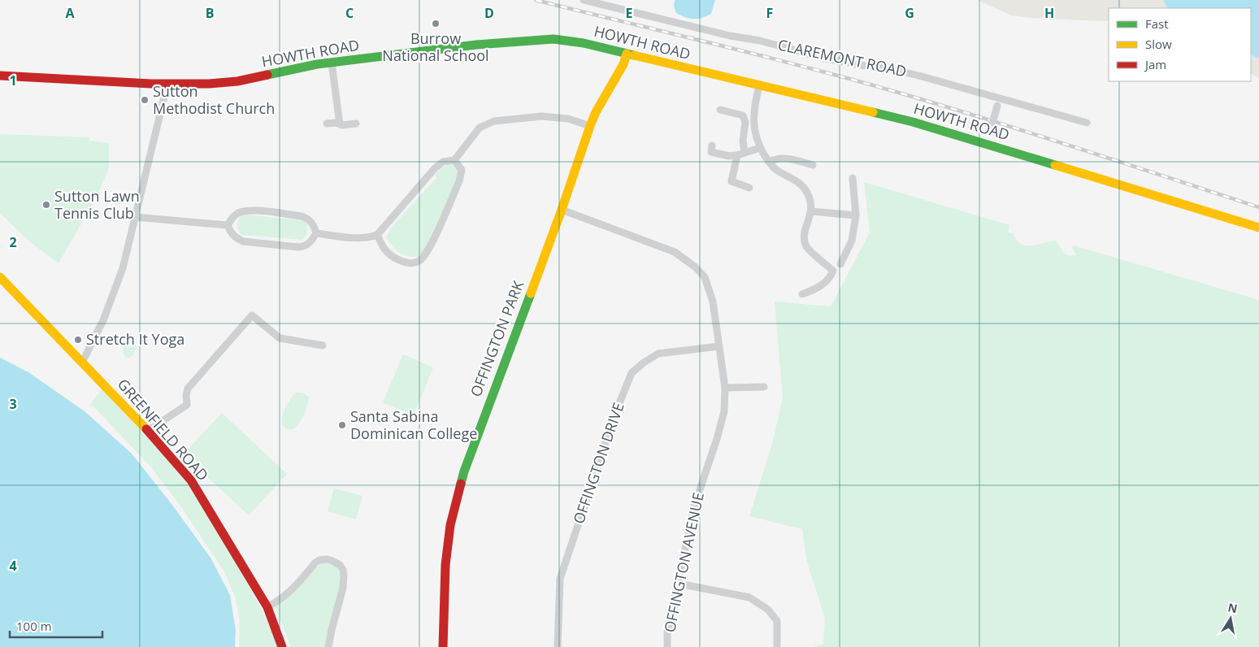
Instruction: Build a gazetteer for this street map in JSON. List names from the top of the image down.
{
  "streets": {
    "main road": ["HOWTH ROAD", "OFFINGTON PARK", "GREENFIELD ROAD"],
    "street": ["CLAREMONT ROAD", "OFFINGTON DRIVE", "OFFINGTON AVENUE"]
  },
  "crossings": [
    ["HOWTH ROAD", "OFFINGTON PARK"],
    ["OFFINGTON PARK", "OFFINGTON AVENUE"],
    ["OFFINGTON DRIVE", "OFFINGTON AVENUE"]
  ],
  "places": [
    "Burrow National School",
    "Sutton Methodist Church",
    "Sutton Lawn Tennis Club",
    "Stretch It Yoga",
    "Santa Sabina Dominican College"
  ],
  "legend": ["Fast", "Slow", "Jam"],
  "scale_bar": "100 m",
  "north": "top",
  "grid": {
    "columns": [
      "A",
      "B",
      "C",
      "D",
      "E",
      "F",
      "G",
      "H"
    ],
    "rows": [
      "1",
      "2",
      "3",
      "4"
    ]
  }
}
